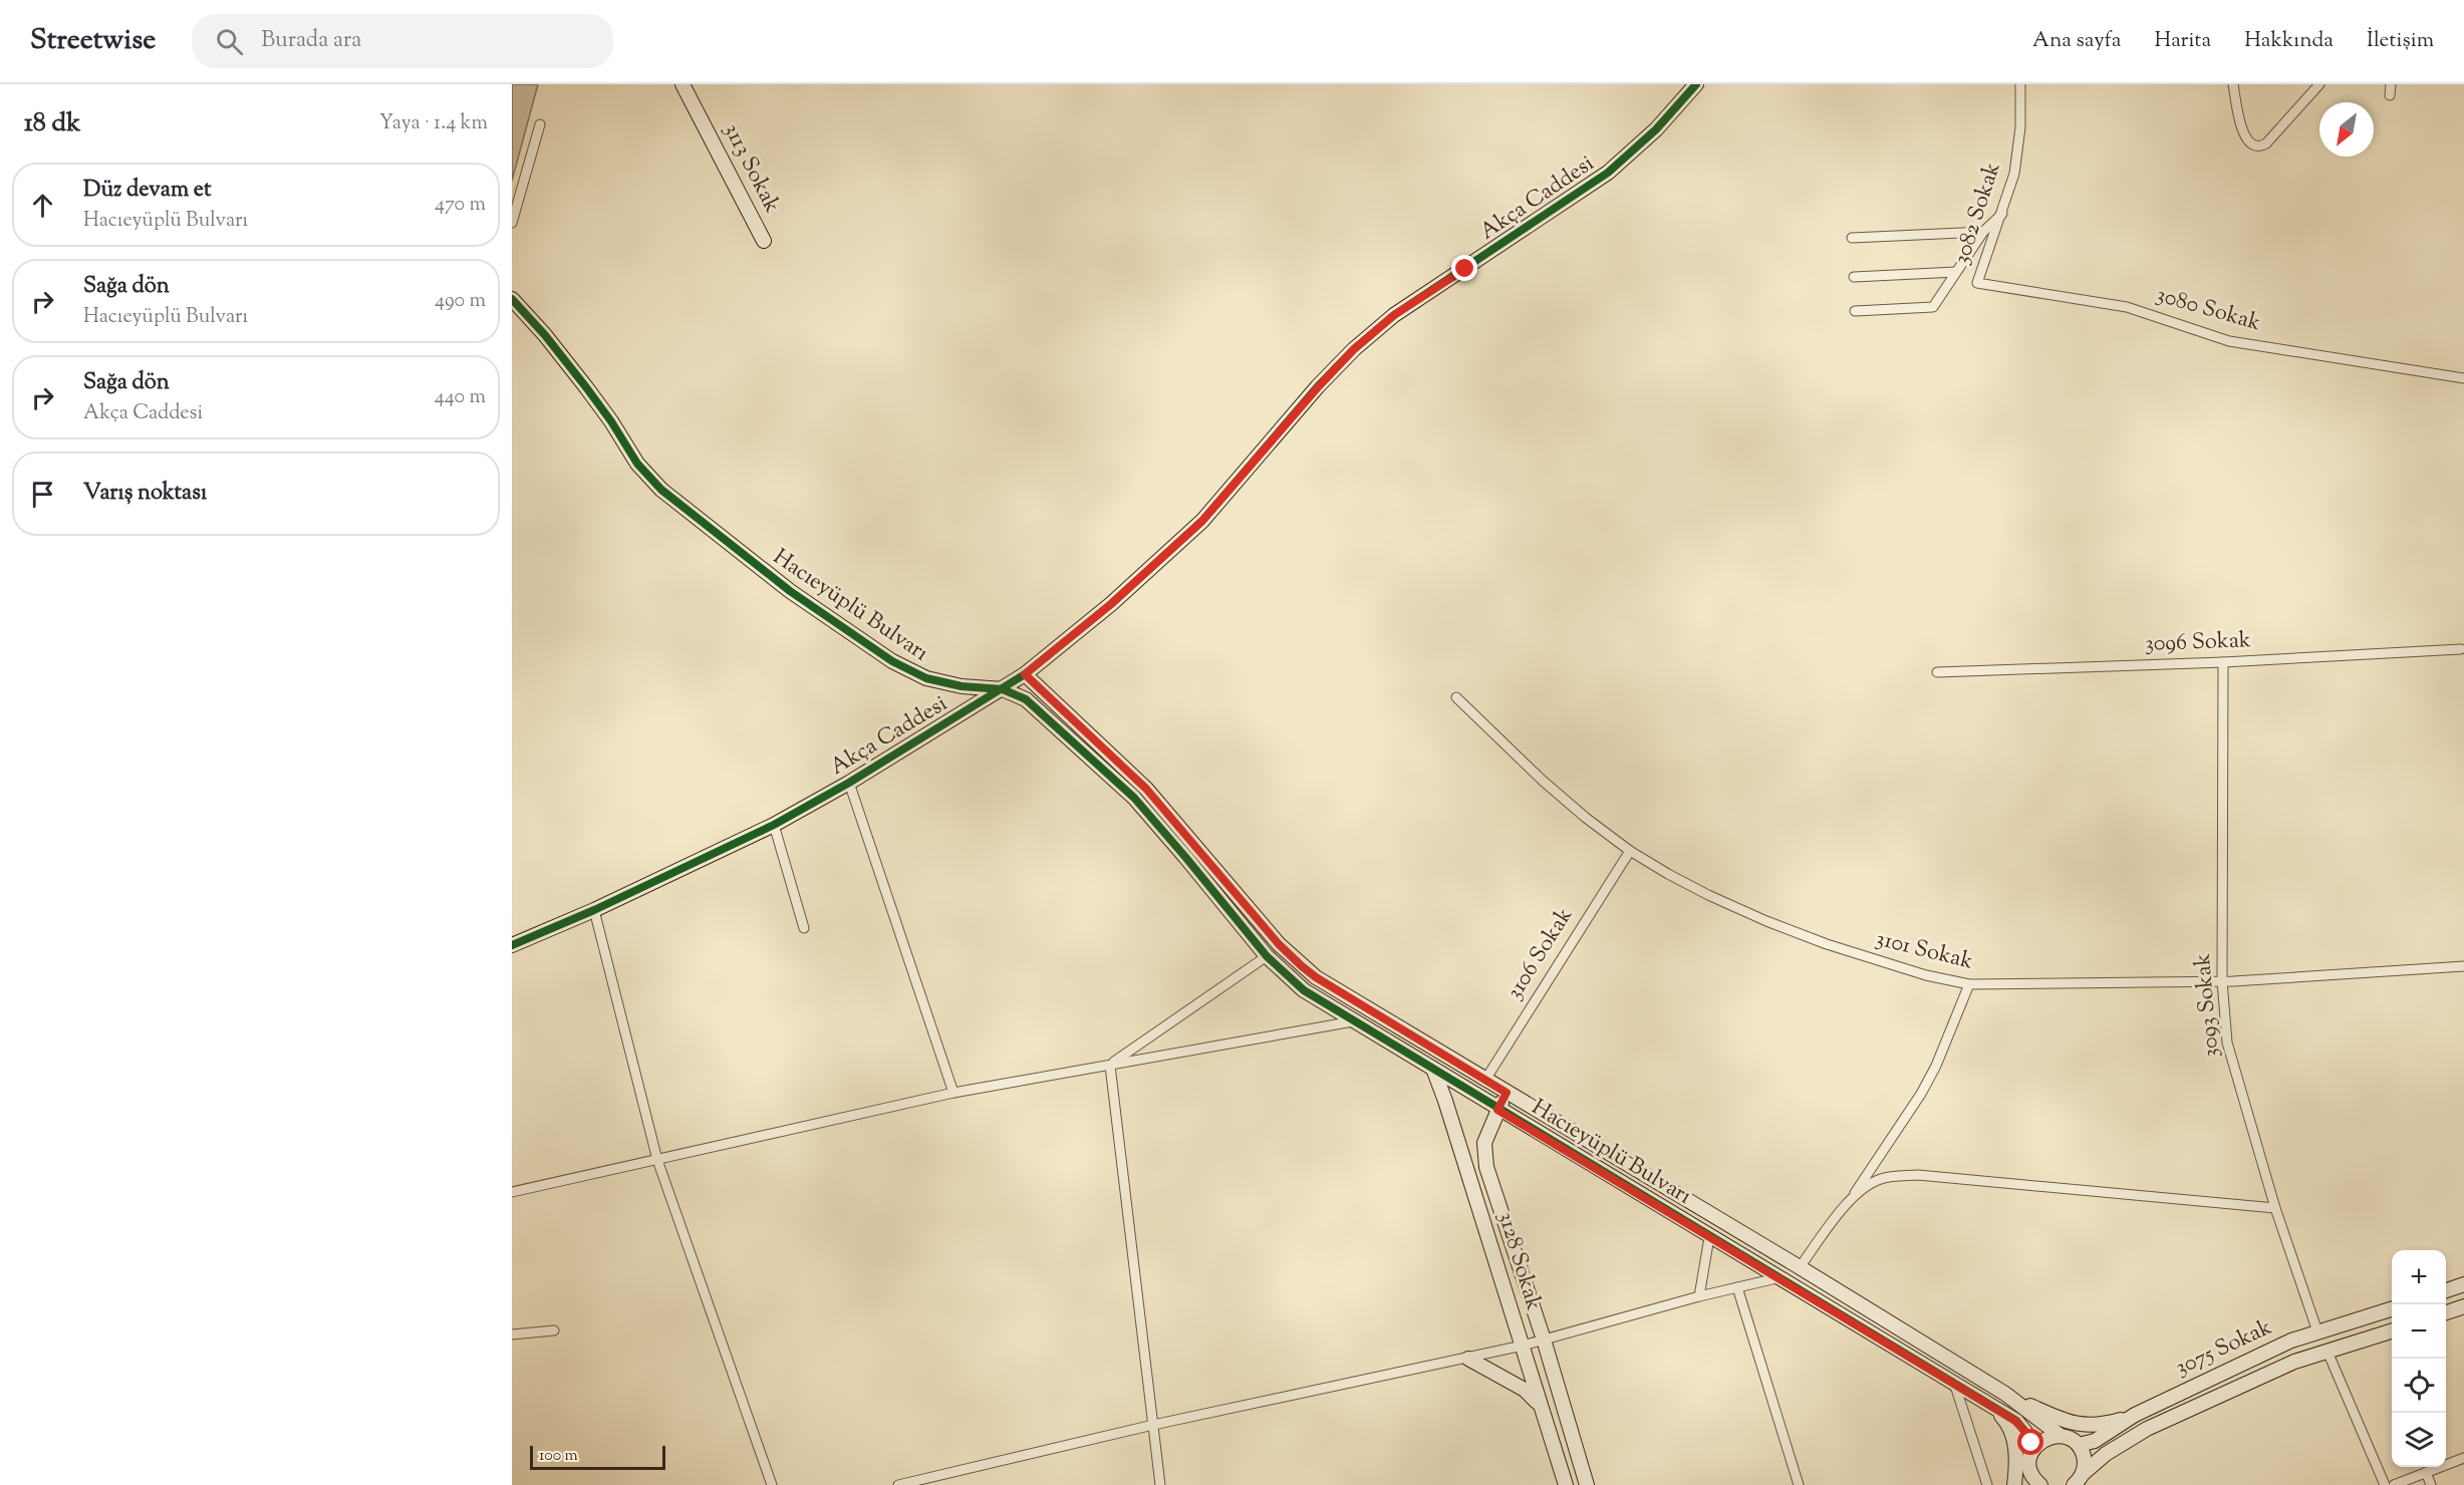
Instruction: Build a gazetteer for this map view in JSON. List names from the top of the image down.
{
  "streets": {
    "street": [
      "3113 Sokak",
      "Akça Caddesi",
      "3082 Sokak",
      "3080 Sokak",
      "Hacıeyüplü Bulvarı",
      "3096 Sokak",
      "3101 Sokak",
      "3106 Sokak",
      "3093 Sokak",
      "3128 Sokak",
      "3075 Sokak"
    ]
  },
  "crossings": [
    ["Akça Caddesi", "Hacıeyüplü Bulvarı"],
    ["3082 Sokak", "3080 Sokak"],
    ["Hacıeyüplü Bulvarı", "3106 Sokak"],
    ["Hacıeyüplü Bulvarı", "3128 Sokak"],
    ["Hacıeyüplü Bulvarı", "3075 Sokak"],
    ["3096 Sokak", "3093 Sokak"],
    ["3101 Sokak", "3106 Sokak"],
    ["3101 Sokak", "3093 Sokak"],
    ["3093 Sokak", "3075 Sokak"]
  ],
  "scale_bar": "100 m",
  "north": "bottom left",
  "page": {
    "header": "Streetwise",
    "search": "Burada ara",
    "nav": [
      "Ana sayfa",
      "Harita",
      "Hakkında",
      "İletişim"
    ],
    "heading": ["18 dk", "Yaya · 1.4 km"],
    "list": [
      ["Düz devam et", "Hacıeyüplü Bulvarı", "470 m"],
      ["Sağa dön", "Hacıeyüplü Bulvarı", "490 m"],
      ["Sağa dön", "Akça Caddesi", "440 m"],
      "Varış noktası"
    ],
    "map_buttons": ["+", "−"],
    "scale": "100 m"
  }
}
